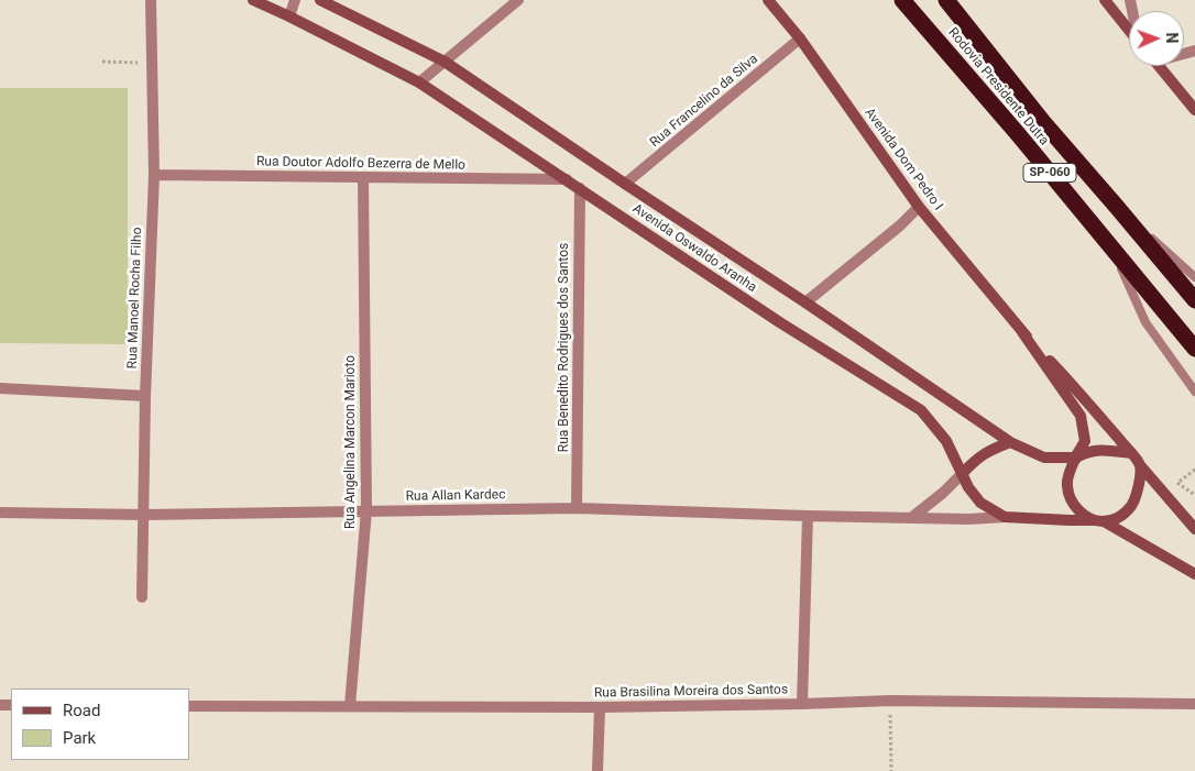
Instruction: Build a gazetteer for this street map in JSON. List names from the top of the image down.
{
  "streets": {
    "highway": ["Rodovia Presidente Dutra", "SP-060"],
    "street": [
      "Rua Francelino da Silva",
      "Avenida Dom Pedro I",
      "Rua Doutor Adolfo Bezerra de Mello",
      "Avenida Oswaldo Aranha",
      "Rua Manoel Rocha Filho",
      "Rua Benedito Rodrigues dos Santos",
      "Rua Angelina Marcon Marioto",
      "Rua Allan Kardec",
      "Rua Brasilina Moreira dos Santos"
    ]
  },
  "crossings": [
    ["Rua Francelino da Silva", "Avenida Dom Pedro I"],
    ["Rua Francelino da Silva", "Avenida Oswaldo Aranha"],
    ["Avenida Dom Pedro I", "Avenida Oswaldo Aranha"],
    ["Rua Doutor Adolfo Bezerra de Mello", "Avenida Oswaldo Aranha"],
    ["Rua Doutor Adolfo Bezerra de Mello", "Rua Manoel Rocha Filho"],
    ["Rua Doutor Adolfo Bezerra de Mello", "Rua Angelina Marcon Marioto"],
    ["Avenida Oswaldo Aranha", "Rua Benedito Rodrigues dos Santos"],
    ["Avenida Oswaldo Aranha", "Rua Allan Kardec"],
    ["Rua Manoel Rocha Filho", "Rua Allan Kardec"],
    ["Rua Benedito Rodrigues dos Santos", "Rua Allan Kardec"],
    ["Rua Angelina Marcon Marioto", "Rua Allan Kardec"],
    ["Rua Angelina Marcon Marioto", "Rua Brasilina Moreira dos Santos"]
  ],
  "legend": ["Road", "Park"],
  "north": "right"
}
